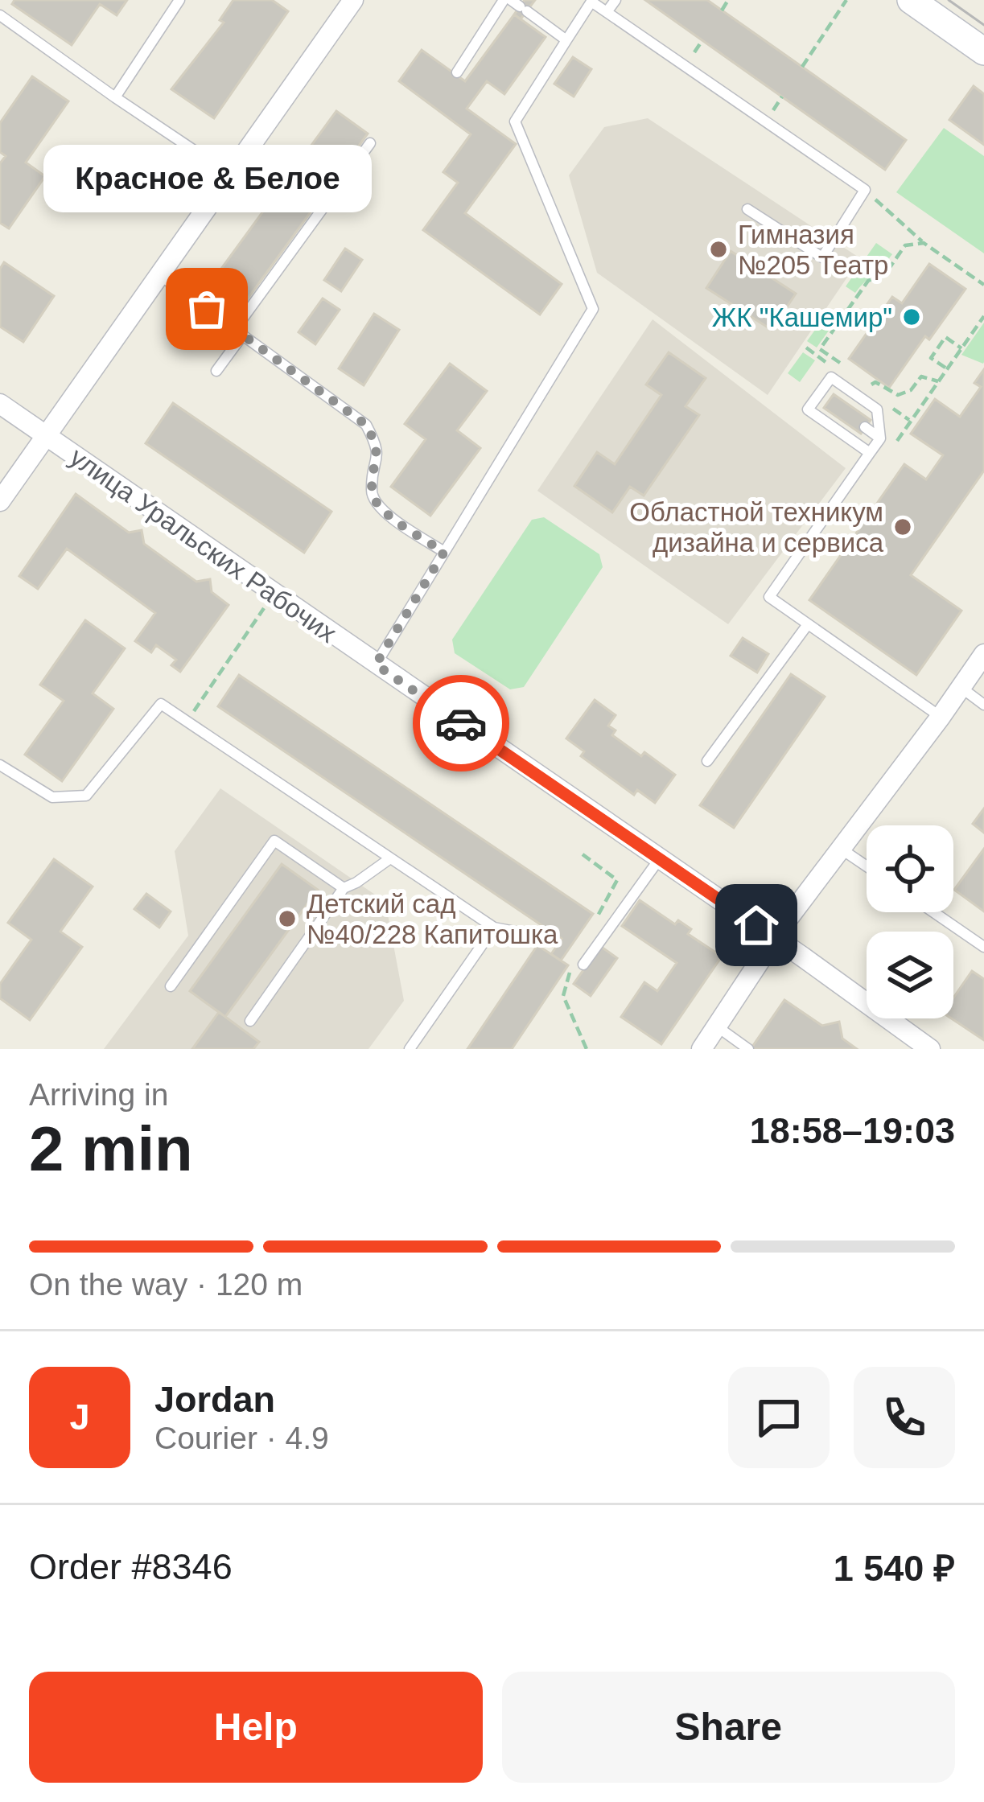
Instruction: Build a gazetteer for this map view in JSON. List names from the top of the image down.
{
  "streets": {
    "street": ["улица Уральских Рабочих"]
  },
  "places": [
    "Гимназия №205 Театр",
    "Красное & Белое",
    "ЖК \"Кашемир\"",
    "Областной техникум дизайна и сервиса",
    "Детский сад №40/228 Капитошка"
  ],
  "page": {
    "bubble": "Красное & Белое",
    "heading": ["2 min", "Arriving in", "18:58–19:03"],
    "panel": [
      "Jordan",
      "Courier · 4.9",
      "Order #8346",
      "1 540 ₽"
    ],
    "bar": "On the way · 120 m",
    "round": "J",
    "buttons": ["Help", "Share"]
  }
}
